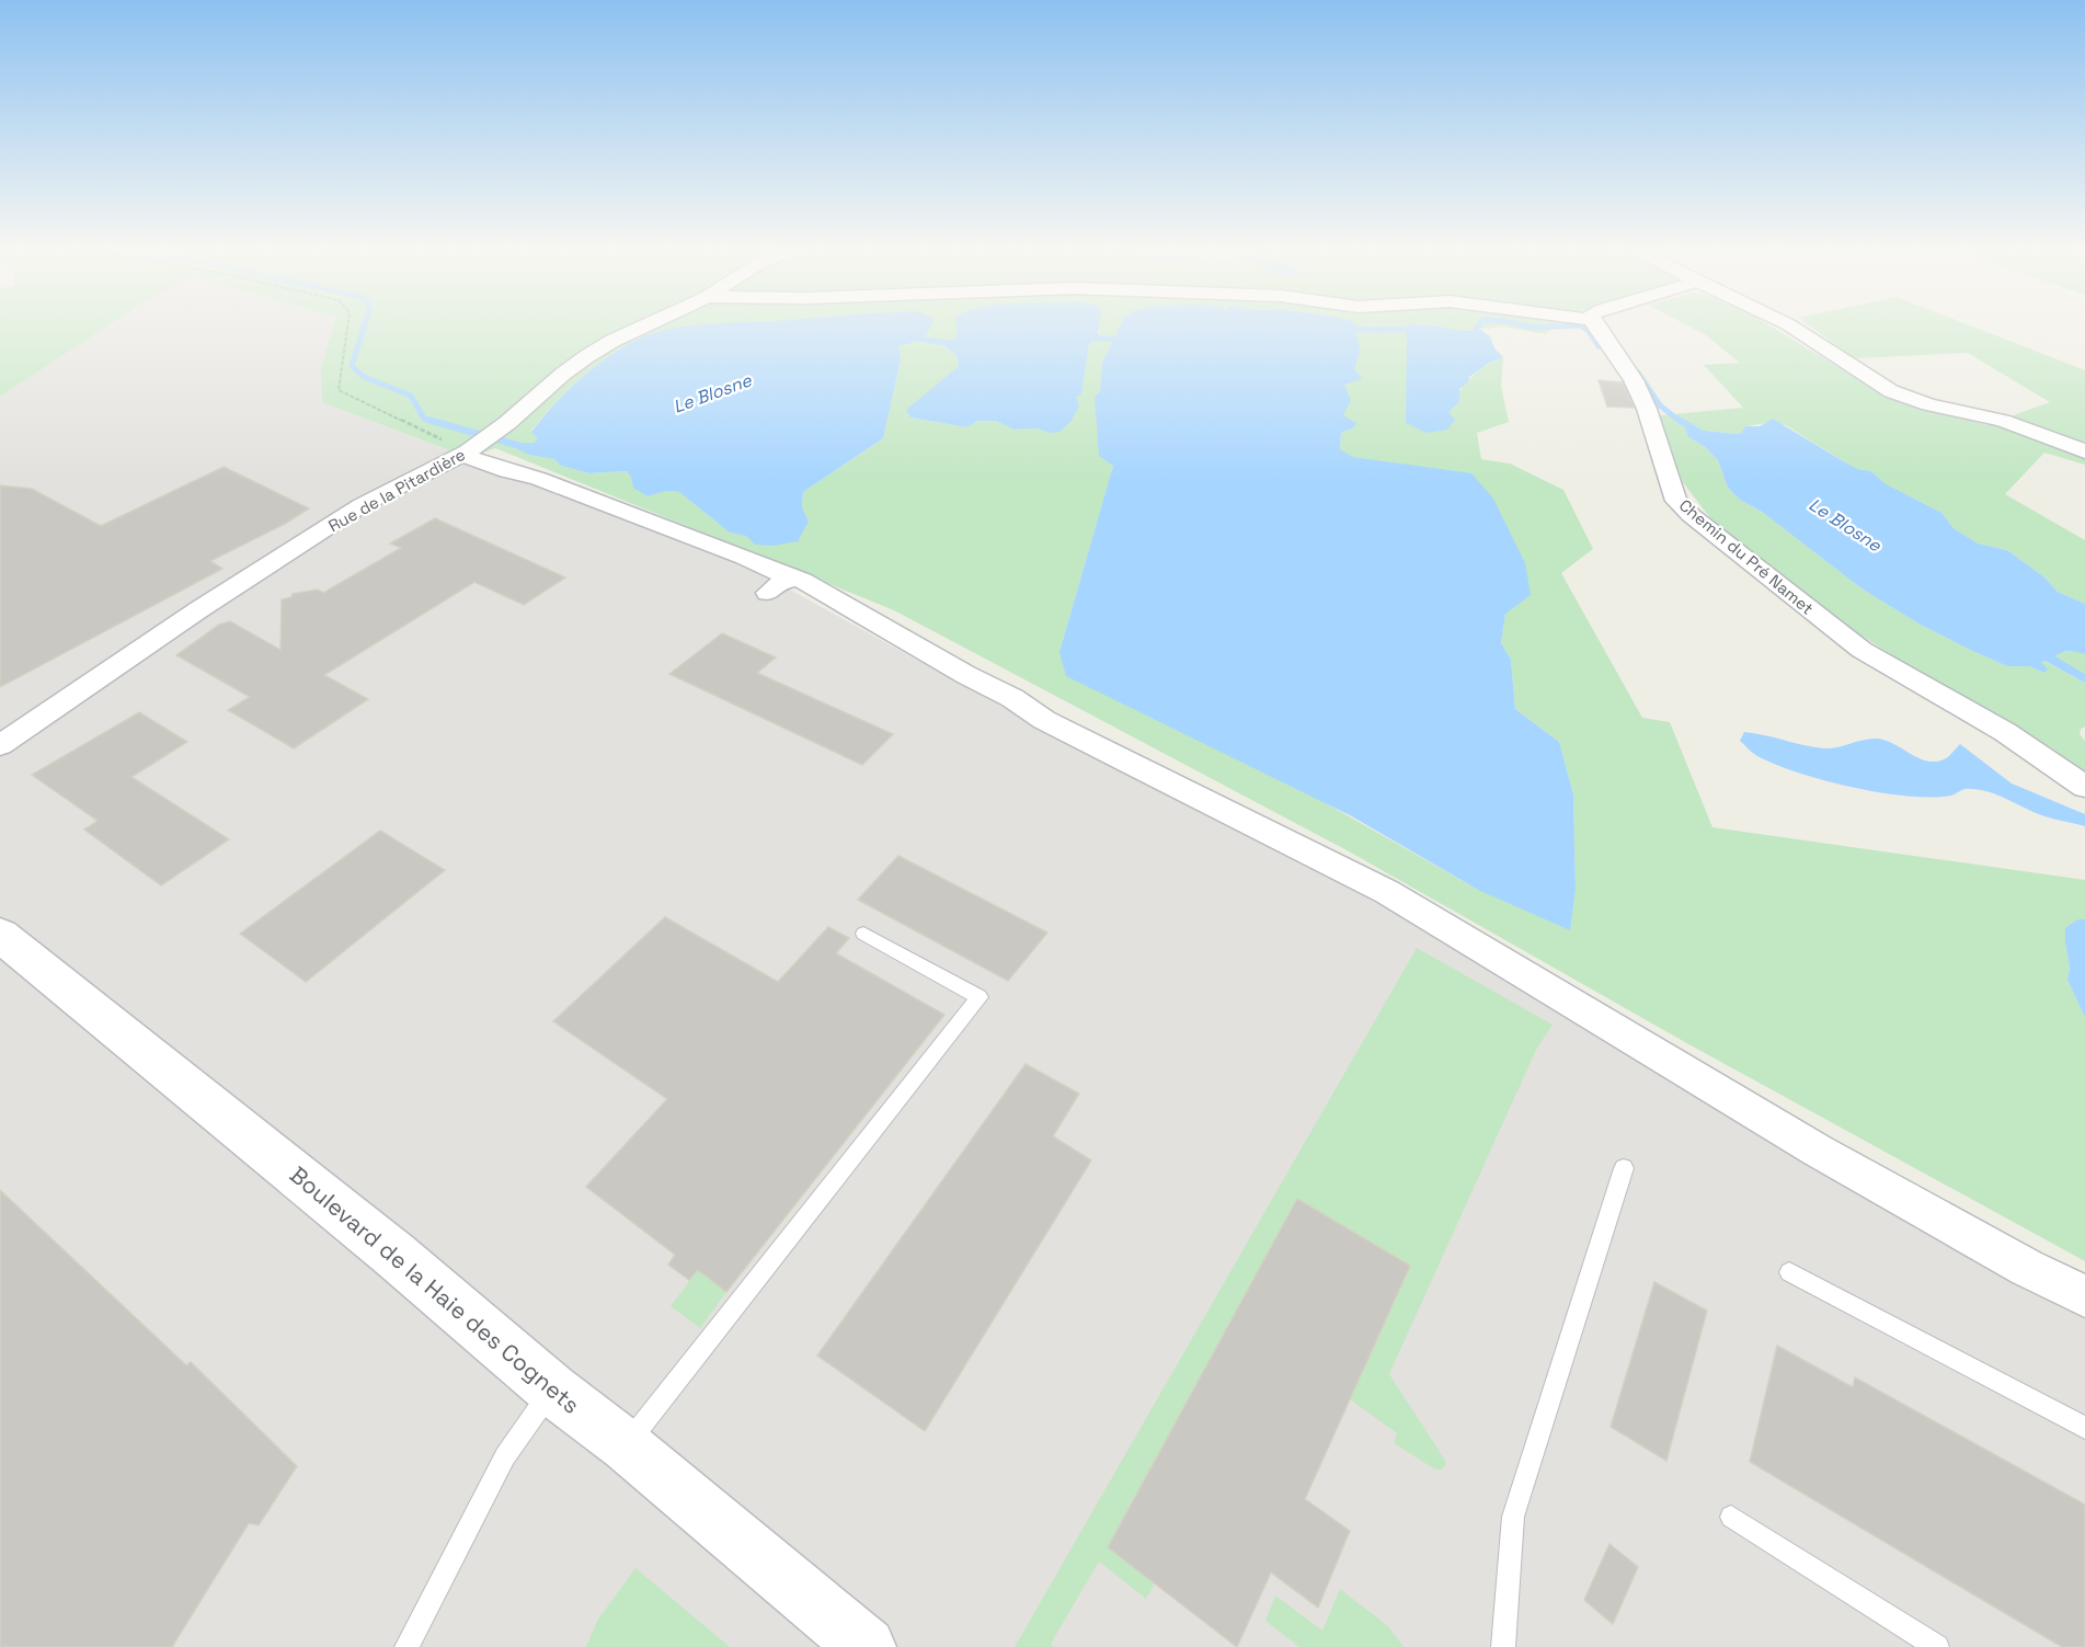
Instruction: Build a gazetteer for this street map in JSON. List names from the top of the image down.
{
  "streets": {
    "main road": ["Boulevard de la Haie des Cognets"],
    "street": ["Rue de la Pitardière", "Chemin du Pré Namet"]
  },
  "water": ["Le Blosne"]
}
